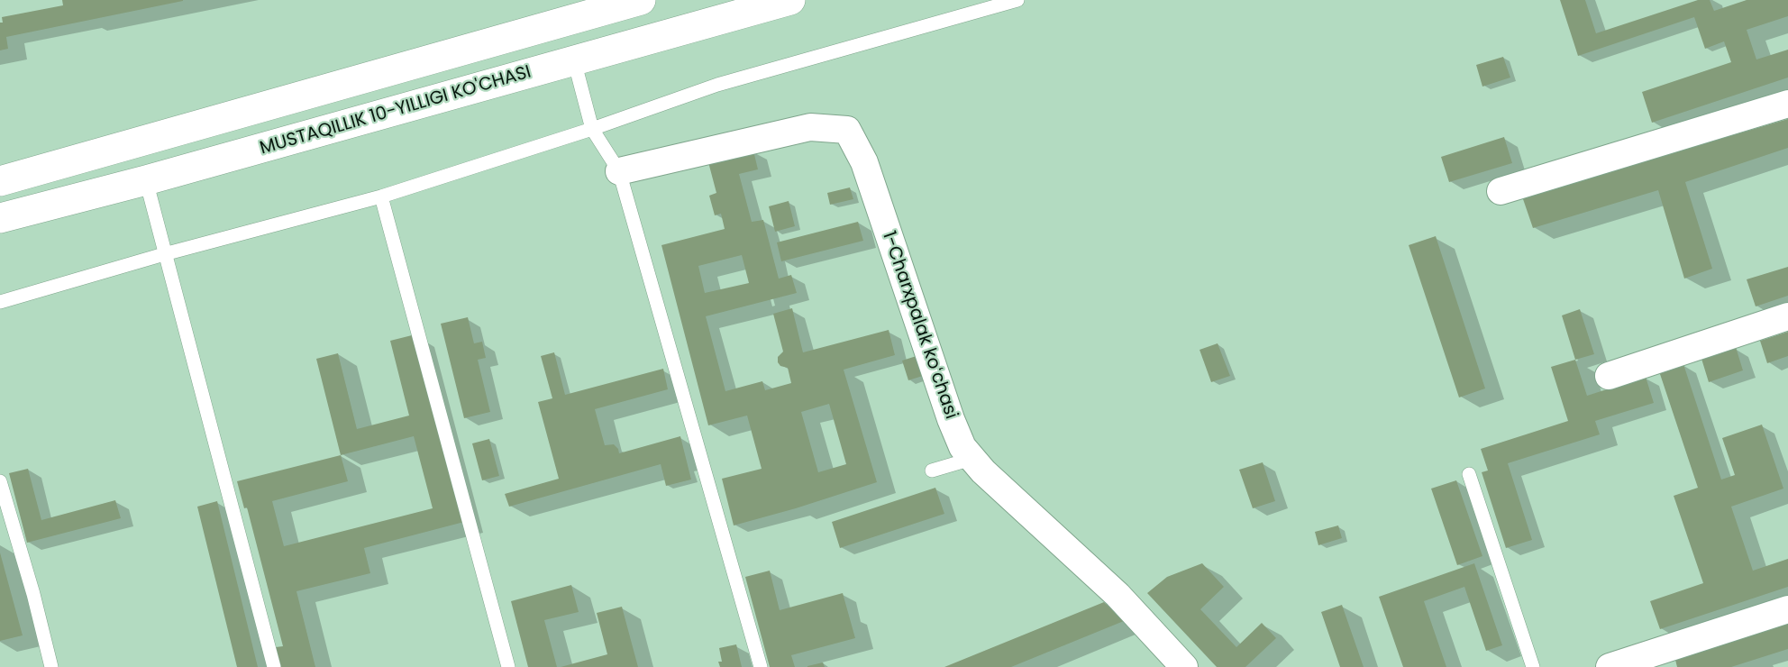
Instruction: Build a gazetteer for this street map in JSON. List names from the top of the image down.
{
  "streets": {
    "main road": ["MUSTAQILLIK 10-YILLIGI KO'CHASI"],
    "street": ["1-Charxpalak koʻchasi"]
  }
}
